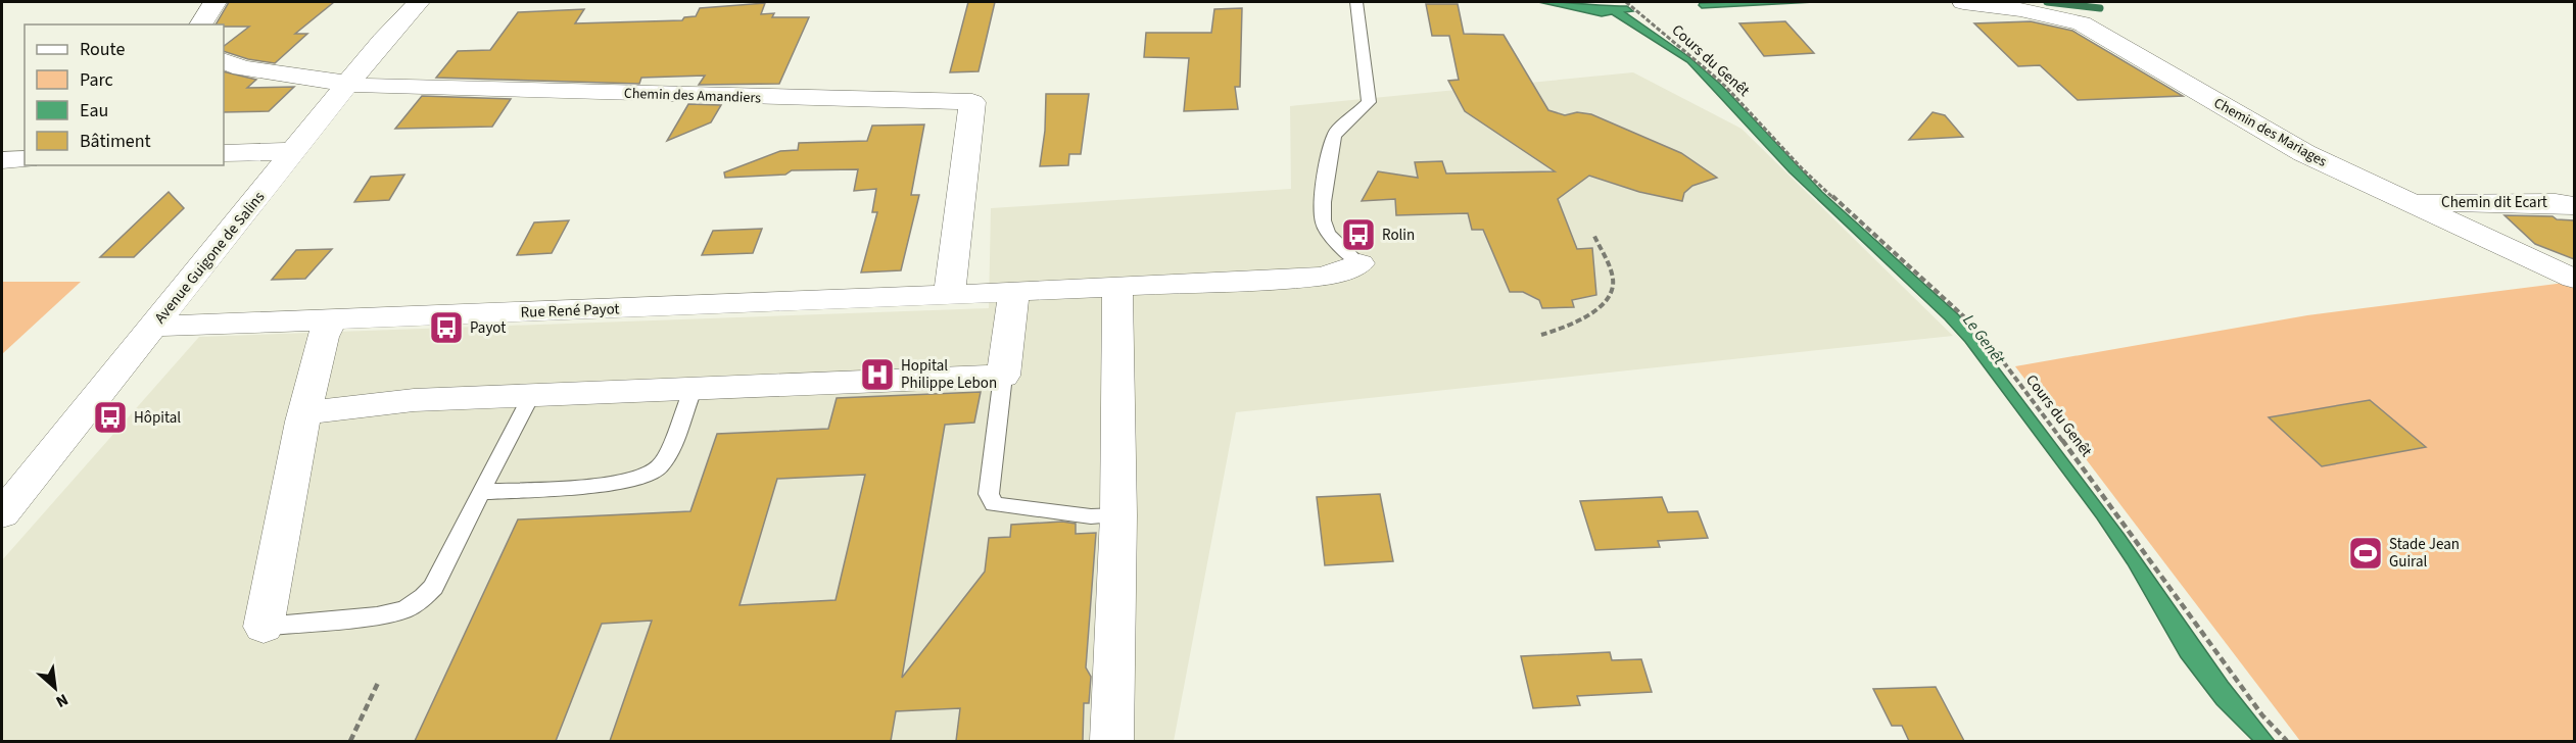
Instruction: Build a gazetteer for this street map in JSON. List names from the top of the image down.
{
  "streets": {
    "street": [
      "Chemin des Amandiers",
      "Chemin des Mariages",
      "Chemin dit Ecart",
      "Avenue Guigone de Salins",
      "Rue René Payot"
    ],
    "path": ["Cours du Genêt"]
  },
  "crossings": [
    ["Chemin des Amandiers", "Avenue Guigone de Salins"],
    ["Chemin des Amandiers", "Rue René Payot"],
    ["Chemin des Mariages", "Chemin dit Ecart"],
    ["Avenue Guigone de Salins", "Rue René Payot"]
  ],
  "water": ["Le Genêt"],
  "places": {
    "bus stop": ["Rolin", "Payot", "Hôpital"],
    "hospital": ["Hopital Philippe Lebon"],
    "sports": ["Stade Jean Guiral"]
  },
  "legend": [
    "Route",
    "Parc",
    "Eau",
    "Bâtiment"
  ],
  "north": "bottom right"
}
